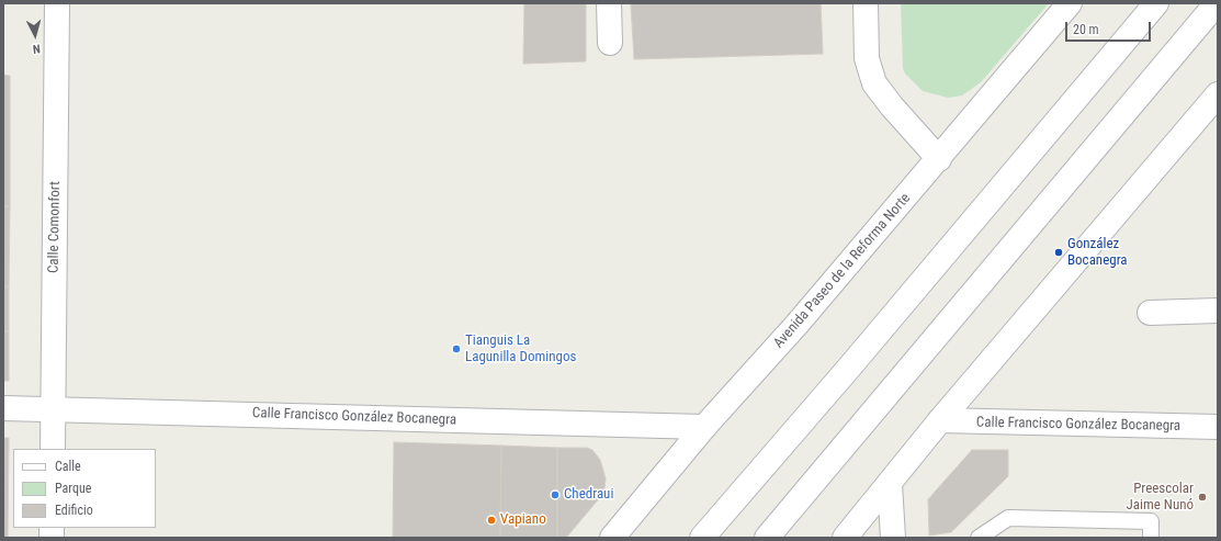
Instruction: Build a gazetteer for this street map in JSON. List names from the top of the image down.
{
  "streets": {
    "street": ["Calle Comonfort", "Avenida Paseo de la Reforma Norte", "Calle Francisco González Bocanegra"]
  },
  "crossings": [
    ["Calle Comonfort", "Calle Francisco González Bocanegra"],
    ["Avenida Paseo de la Reforma Norte", "Calle Francisco González Bocanegra"]
  ],
  "places": [
    "González Bocanegra",
    "Tianguis La Lagunilla Domingos",
    "Chedraui",
    "Preescolar Jaime Nunó",
    "Vapiano"
  ],
  "legend": ["Calle", "Parque", "Edificio"],
  "scale_bar": "20 m",
  "north": "bottom"
}
